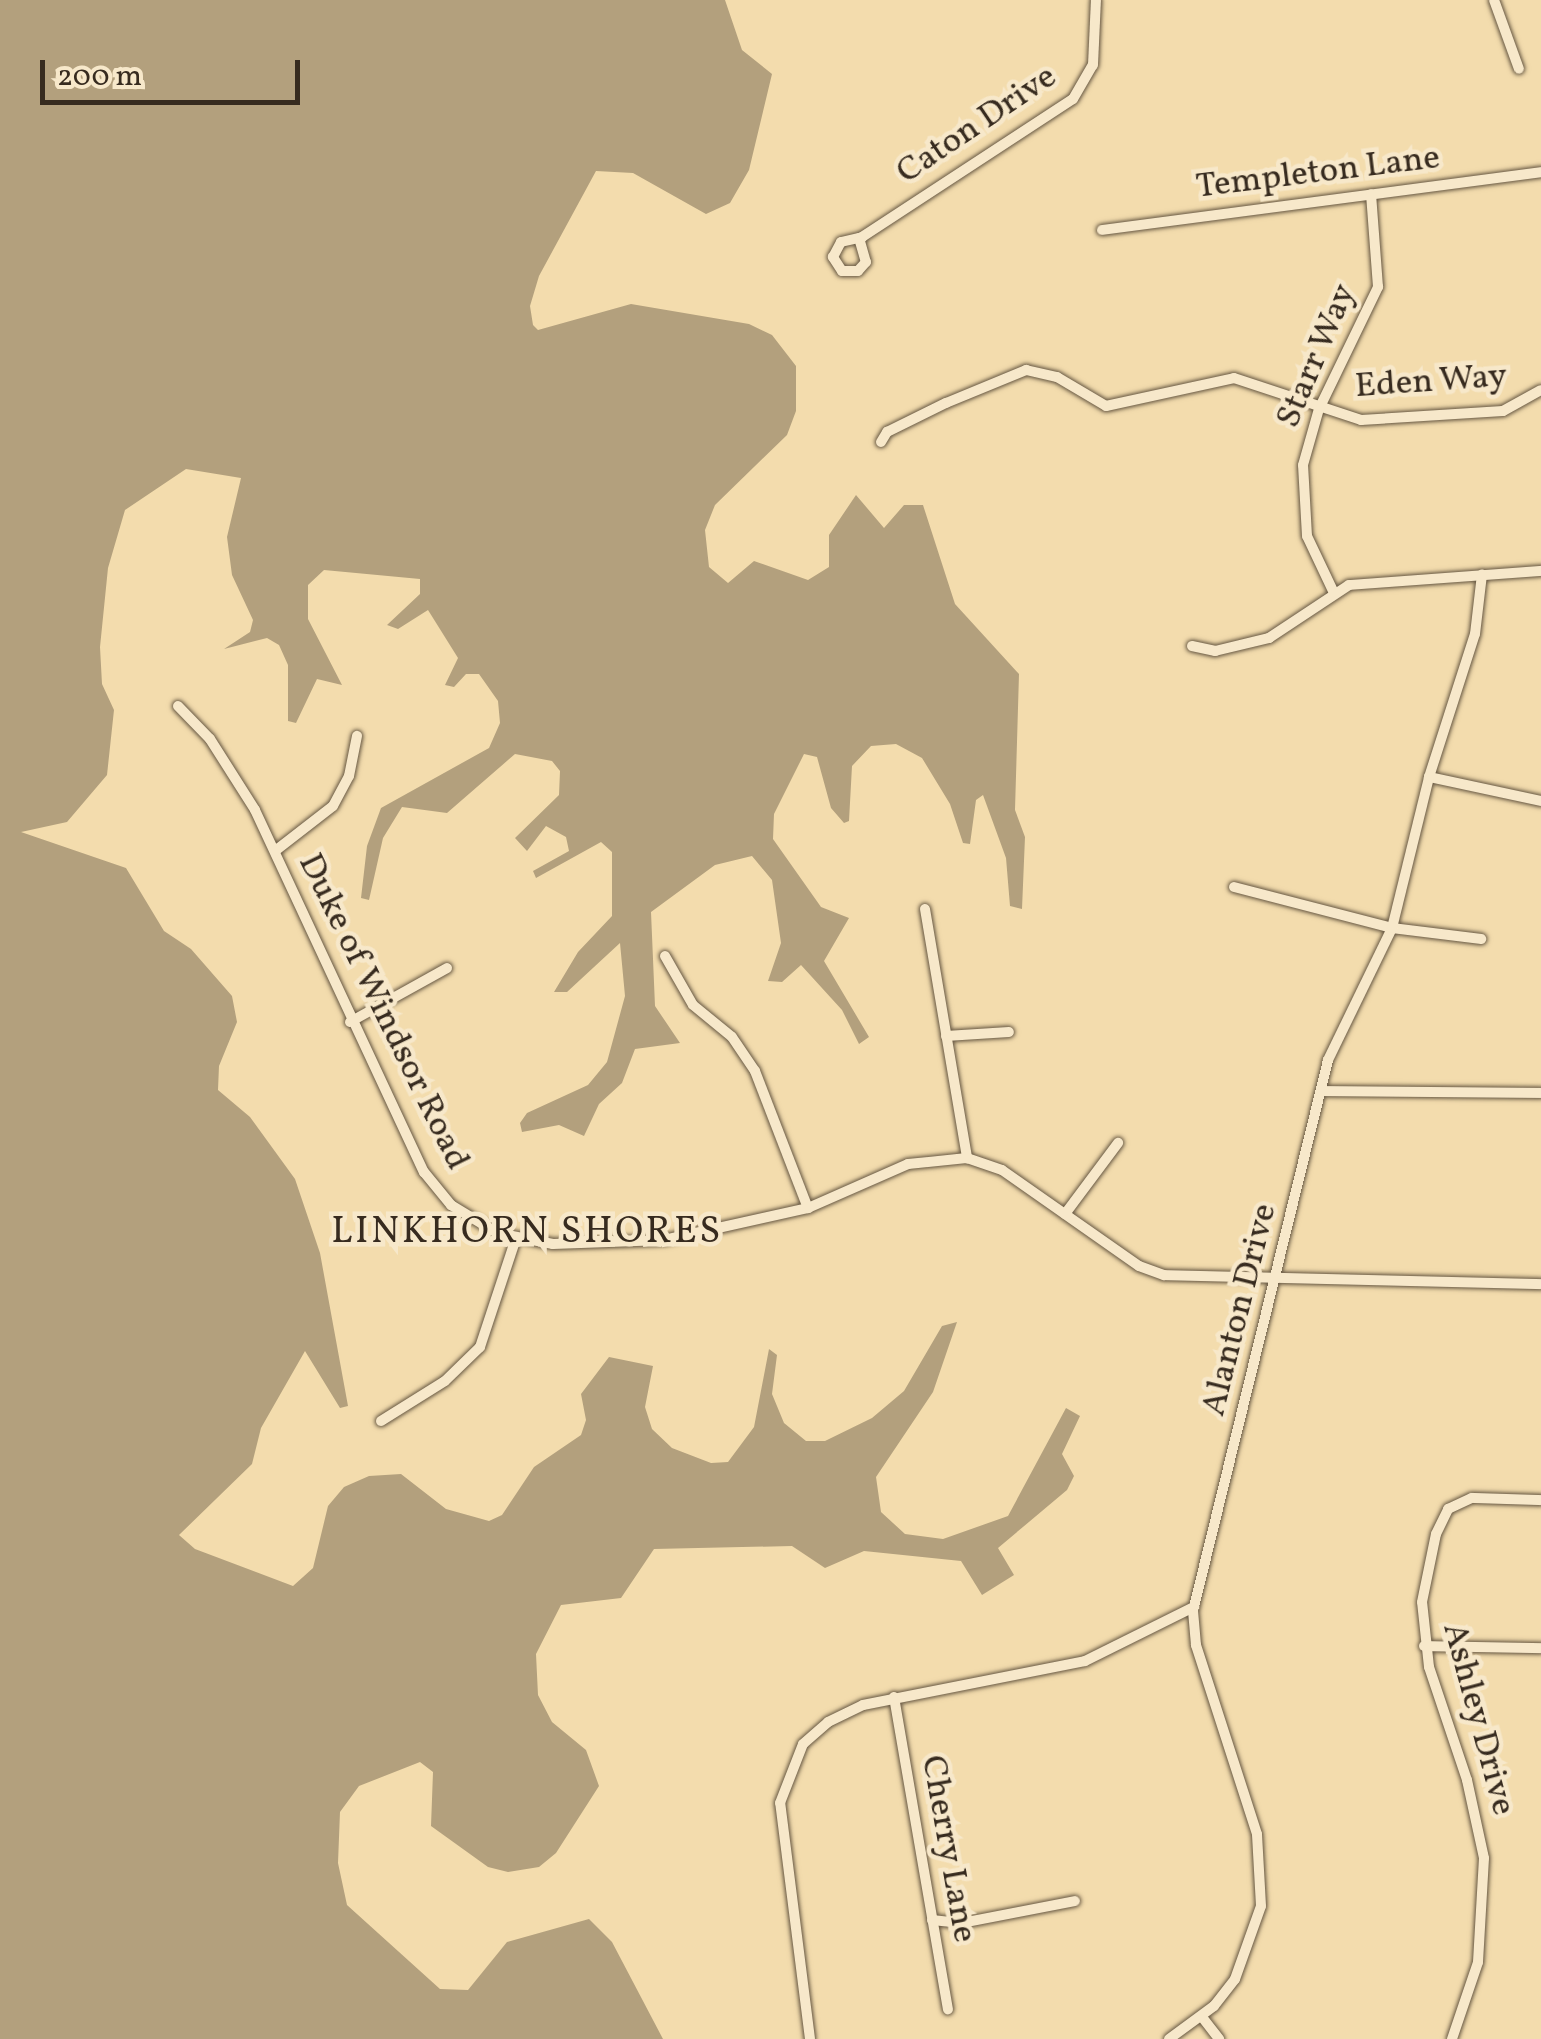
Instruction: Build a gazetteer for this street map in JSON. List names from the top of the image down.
{
  "streets": {
    "street": [
      "Caton Drive",
      "Templeton Lane",
      "Starr Way",
      "Eden Way",
      "Duke of Windsor Road",
      "Alanton Drive",
      "Ashley Drive",
      "Cherry Lane"
    ]
  },
  "crossings": [
    ["Templeton Lane", "Starr Way"],
    ["Starr Way", "Eden Way"],
    ["Duke of Windsor Road", "Alanton Drive"]
  ],
  "districts": ["LINKHORN SHORES"],
  "scale_bar": "200 m"
}
